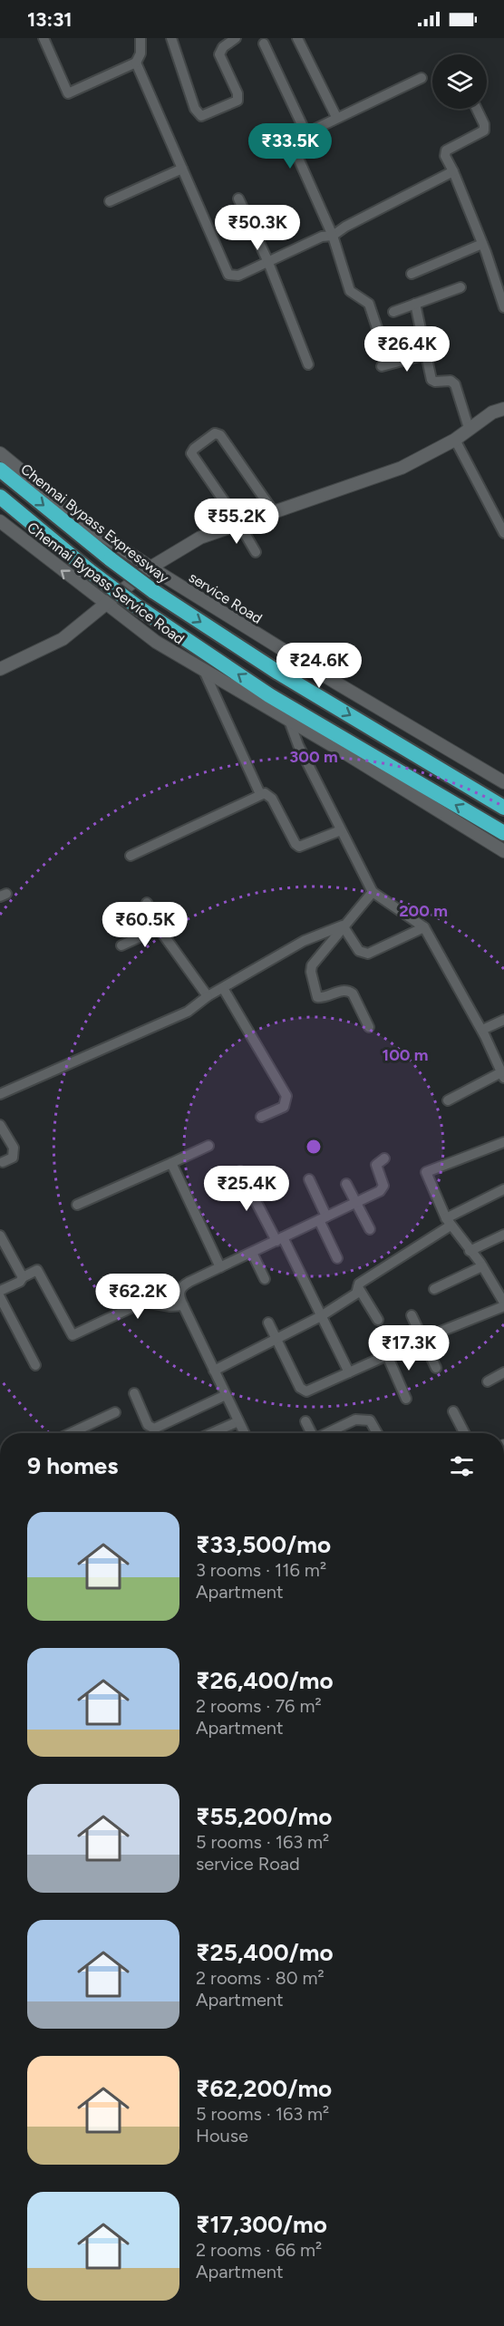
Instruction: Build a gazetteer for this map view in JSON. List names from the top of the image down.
{
  "streets": {
    "highway": ["Chennai Bypass Expressway"],
    "street": ["Chennai Bypass Service Road", "service Road"]
  },
  "page": {
    "status": "13:31",
    "price": [
      "₹33.5K",
      "₹50.3K",
      "₹26.4K",
      "₹55.2K",
      "₹24.6K",
      "₹60.5K",
      "₹25.4K",
      "₹62.2K",
      "₹17.3K"
    ],
    "heading": "9 homes",
    "list": [
      {
        "name": "₹33,500/mo",
        "note": "3 rooms · 116 m² · Apartment"
      },
      {
        "name": "₹26,400/mo",
        "note": "2 rooms · 76 m² · Apartment"
      },
      {
        "name": "₹55,200/mo",
        "note": "5 rooms · 163 m² · service Road"
      },
      {
        "name": "₹25,400/mo",
        "note": "2 rooms · 80 m² · Apartment"
      },
      {
        "name": "₹62,200/mo",
        "note": "5 rooms · 163 m² · House"
      },
      {
        "name": "₹17,300/mo",
        "note": "2 rooms · 66 m² · Apartment"
      }
    ]
  },
  "rings": ["300 m", "200 m", "100 m"]
}
